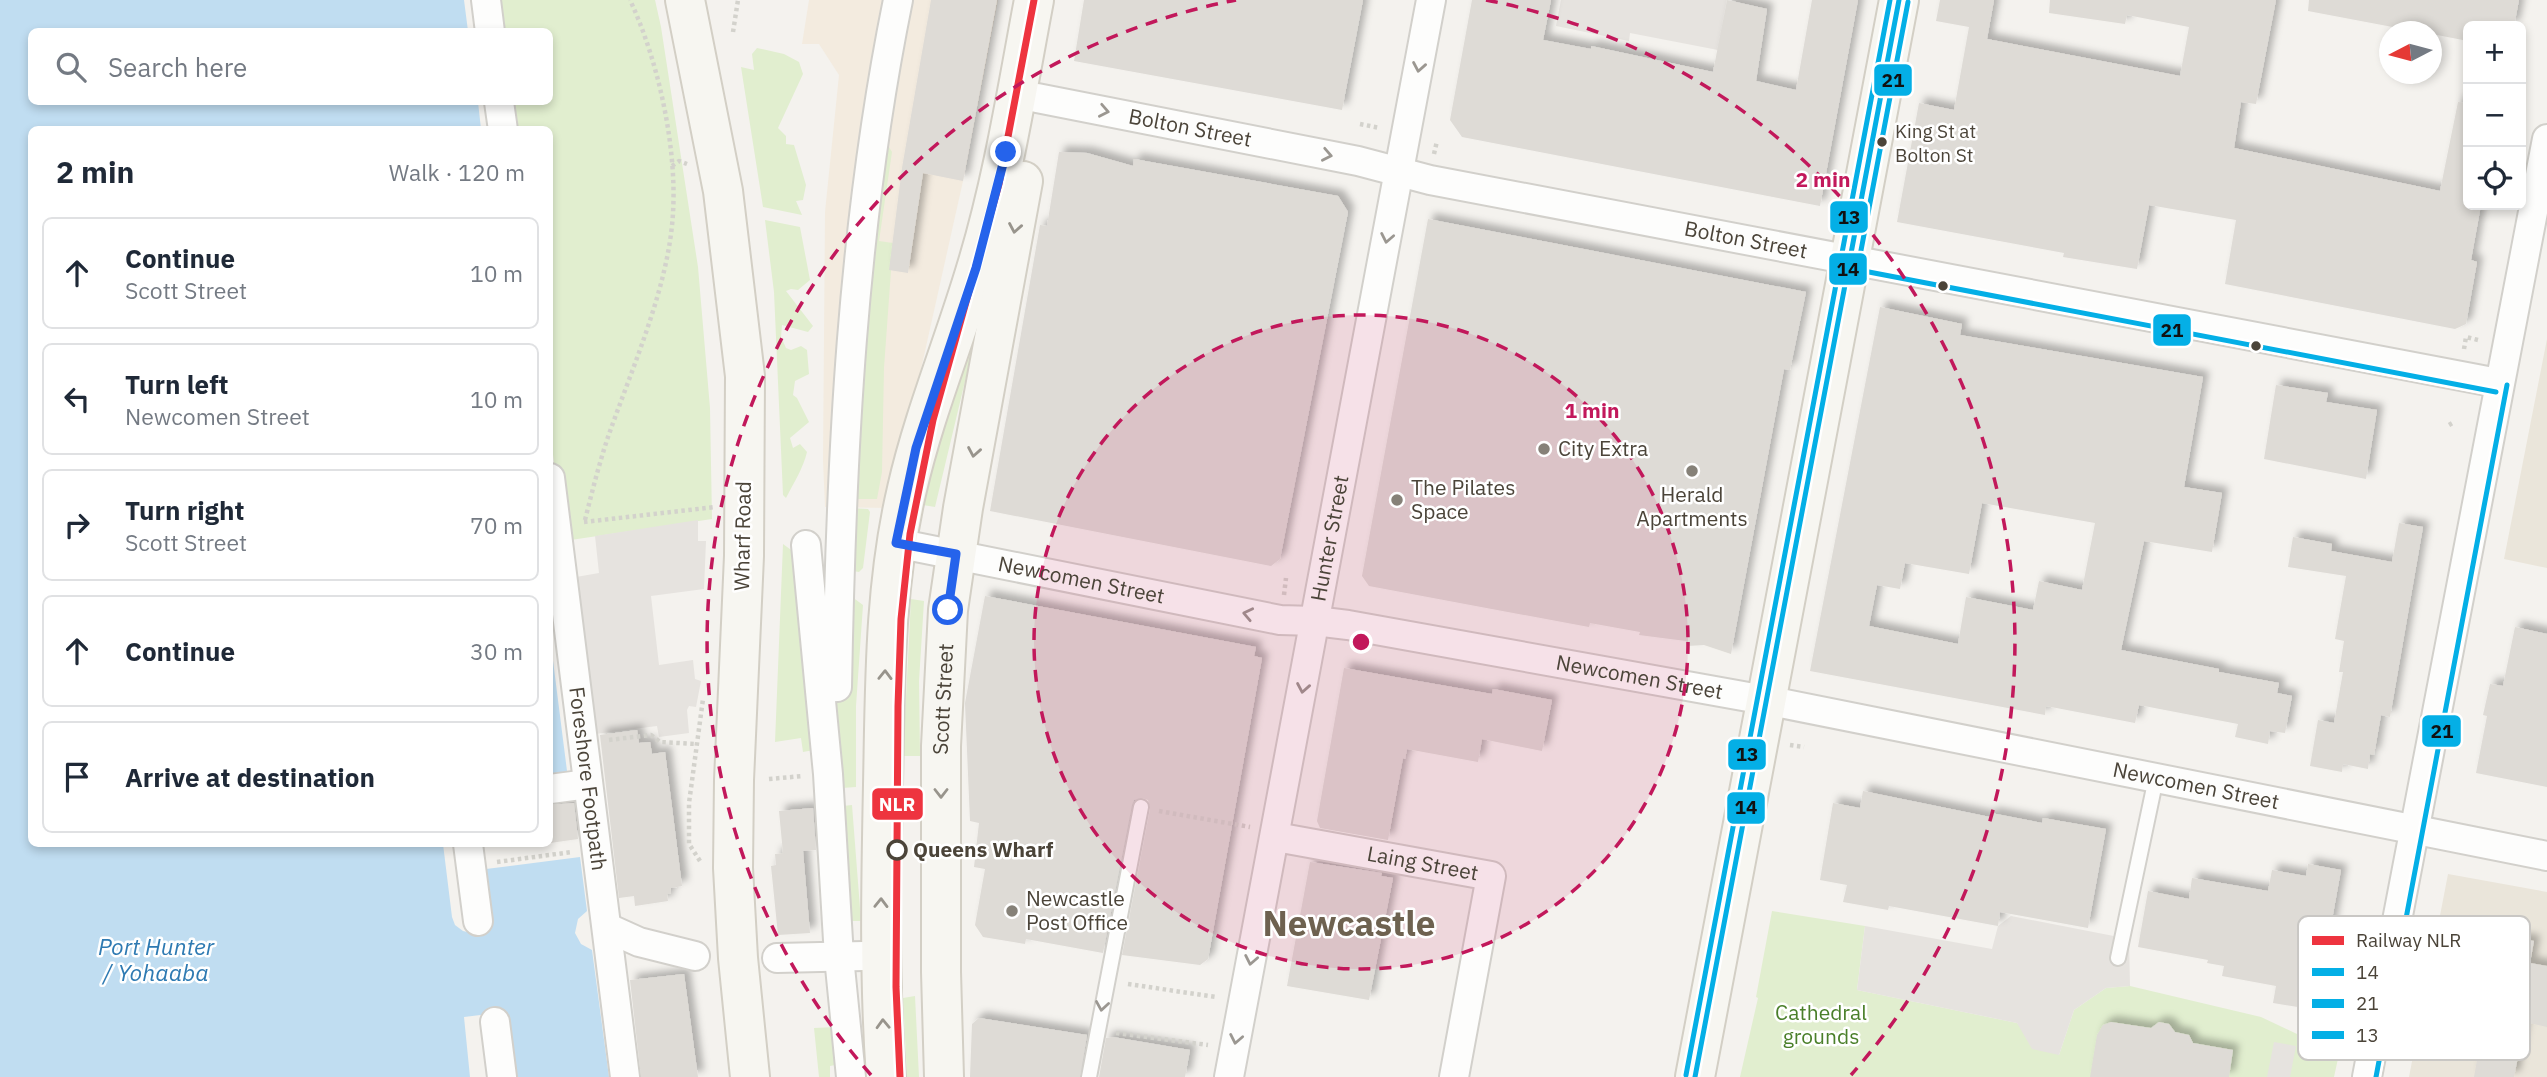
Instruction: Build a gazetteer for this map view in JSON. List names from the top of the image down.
{
  "streets": {
    "main road": ["Wharf Road", "Scott Street"],
    "street": [
      "Bolton Street",
      "Hunter Street",
      "Newcomen Street",
      "Foreshore Footpath",
      "Laing Street"
    ]
  },
  "crossings": [
    ["Bolton Street", "Hunter Street"],
    ["Bolton Street", "Scott Street"],
    ["Hunter Street", "Newcomen Street"],
    ["Hunter Street", "Laing Street"],
    ["Newcomen Street", "Scott Street"]
  ],
  "one_way": ["Hunter Street"],
  "districts": ["Newcastle"],
  "water": ["Port Hunter / Yohaaba"],
  "parks": ["Cathedral grounds"],
  "places": [
    "King St at Bolton St",
    "City Extra",
    "Herald Apartments",
    "The Pilates Space",
    "Queens Wharf",
    "Newcastle Post Office"
  ],
  "lines": [
    "rail line NLR",
    "transit line 14",
    "transit line 13",
    "transit line 21"
  ],
  "legend": [
    "Railway NLR",
    "14",
    "21",
    "13"
  ],
  "north": "left",
  "page": {
    "map_buttons": ["+", "−"],
    "search": "Search here",
    "heading": ["2 min", "Walk · 120 m"],
    "list": [
      ["Continue", "Scott Street", "10 m"],
      ["Turn left", "Newcomen Street", "10 m"],
      ["Turn right", "Scott Street", "70 m"],
      ["Continue", "30 m"],
      "Arrive at destination"
    ]
  },
  "rings": ["2 min", "1 min"]
}
